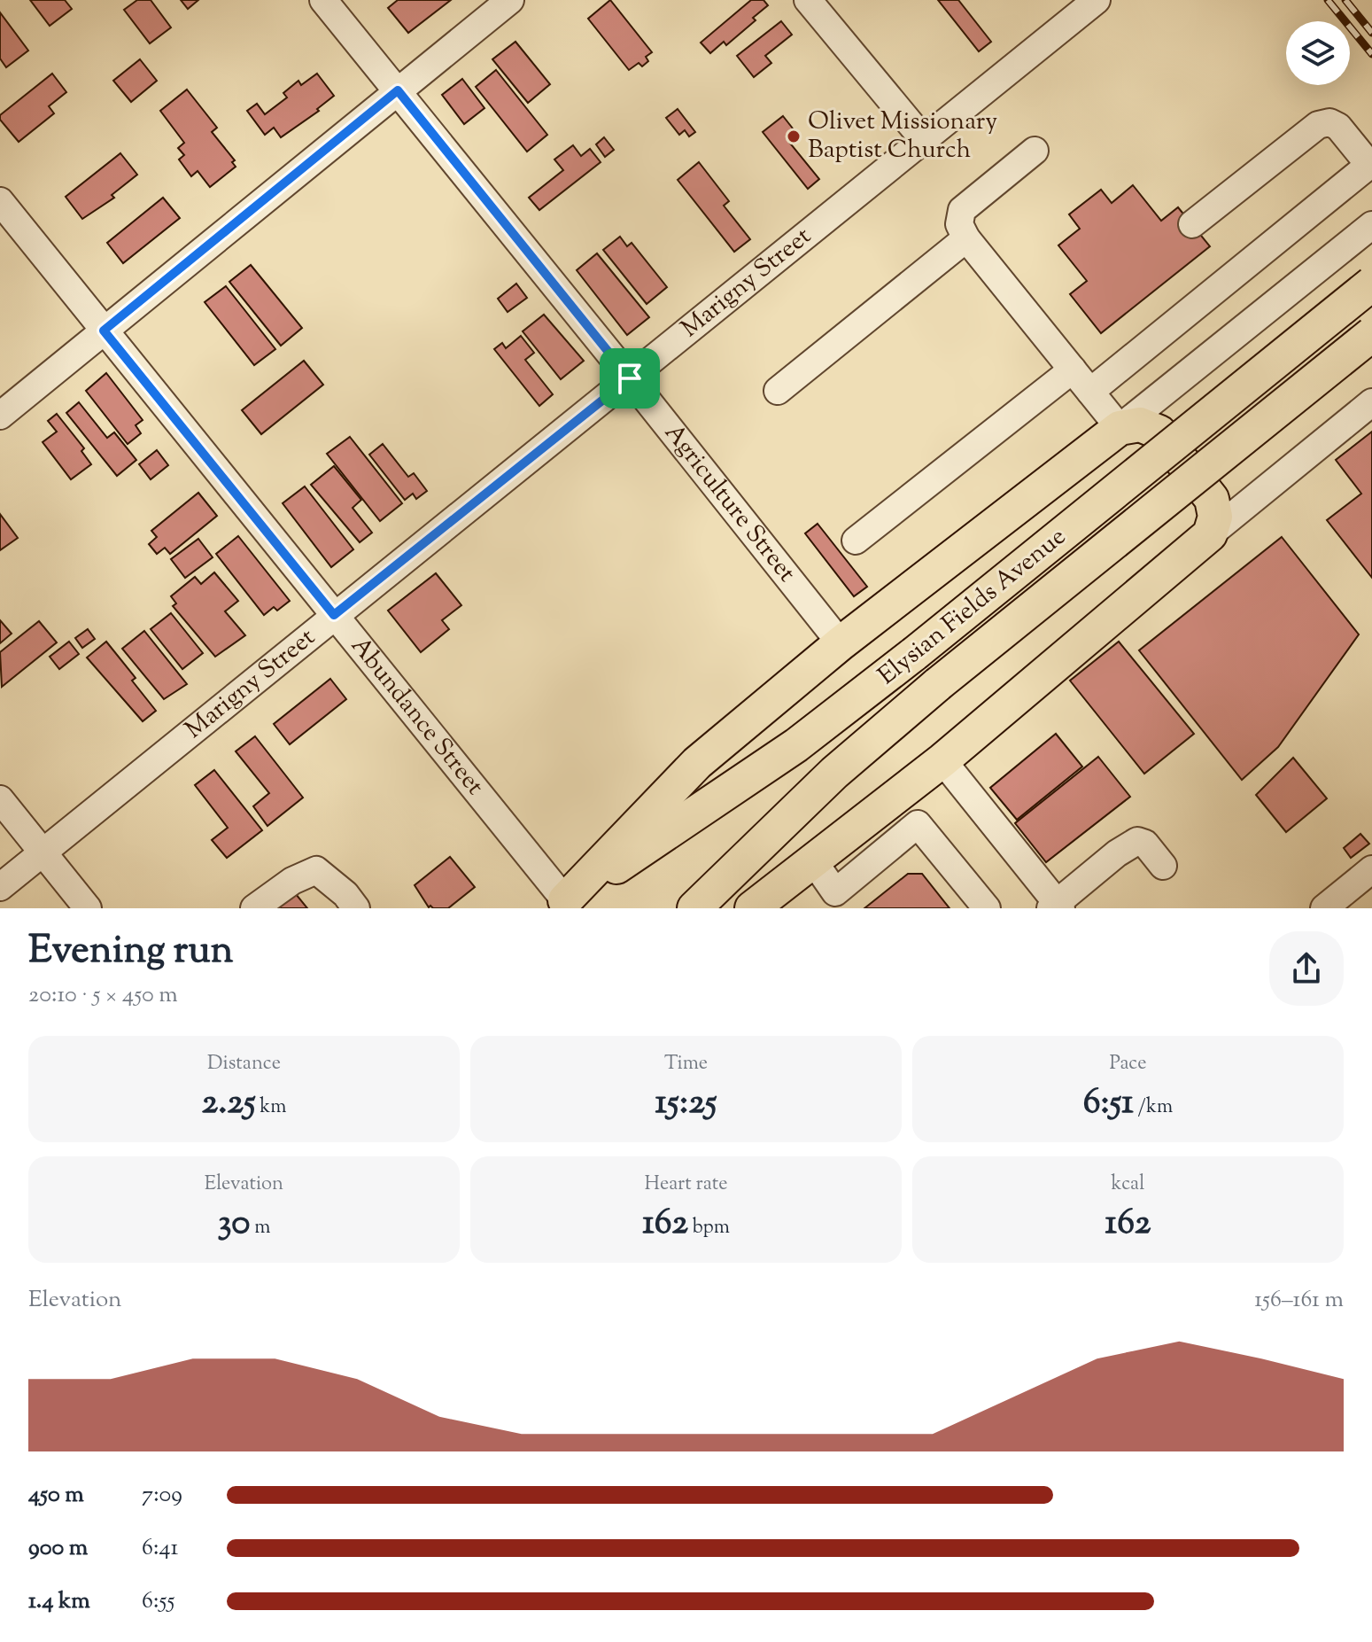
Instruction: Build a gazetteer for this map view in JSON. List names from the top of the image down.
{
  "streets": {
    "main road": ["Elysian Fields Avenue"],
    "street": ["Marigny Street", "Agriculture Street", "Abundance Street"]
  },
  "crossings": [
    ["Marigny Street", "Agriculture Street"],
    ["Marigny Street", "Abundance Street"],
    ["Elysian Fields Avenue", "Abundance Street"]
  ],
  "places": ["Olivet Missionary Baptist Church"],
  "page": {
    "heading": ["Evening run", "20:10 · 5 × 450 m"],
    "stats": [
      ["Distance", "2.25 km"],
      ["Time", "15:25"],
      ["Pace", "6:51 /km"],
      ["Elevation", "30 m"],
      ["Heart rate", "162 bpm"],
      ["kcal", "162"]
    ],
    "chart": ["Elevation", "156–161 m"],
    "list": [
      {
        "name": "450 m",
        "note": "7:09"
      },
      {
        "name": "900 m",
        "note": "6:41"
      },
      {
        "name": "1.4 km",
        "note": "6:55"
      }
    ]
  }
}
